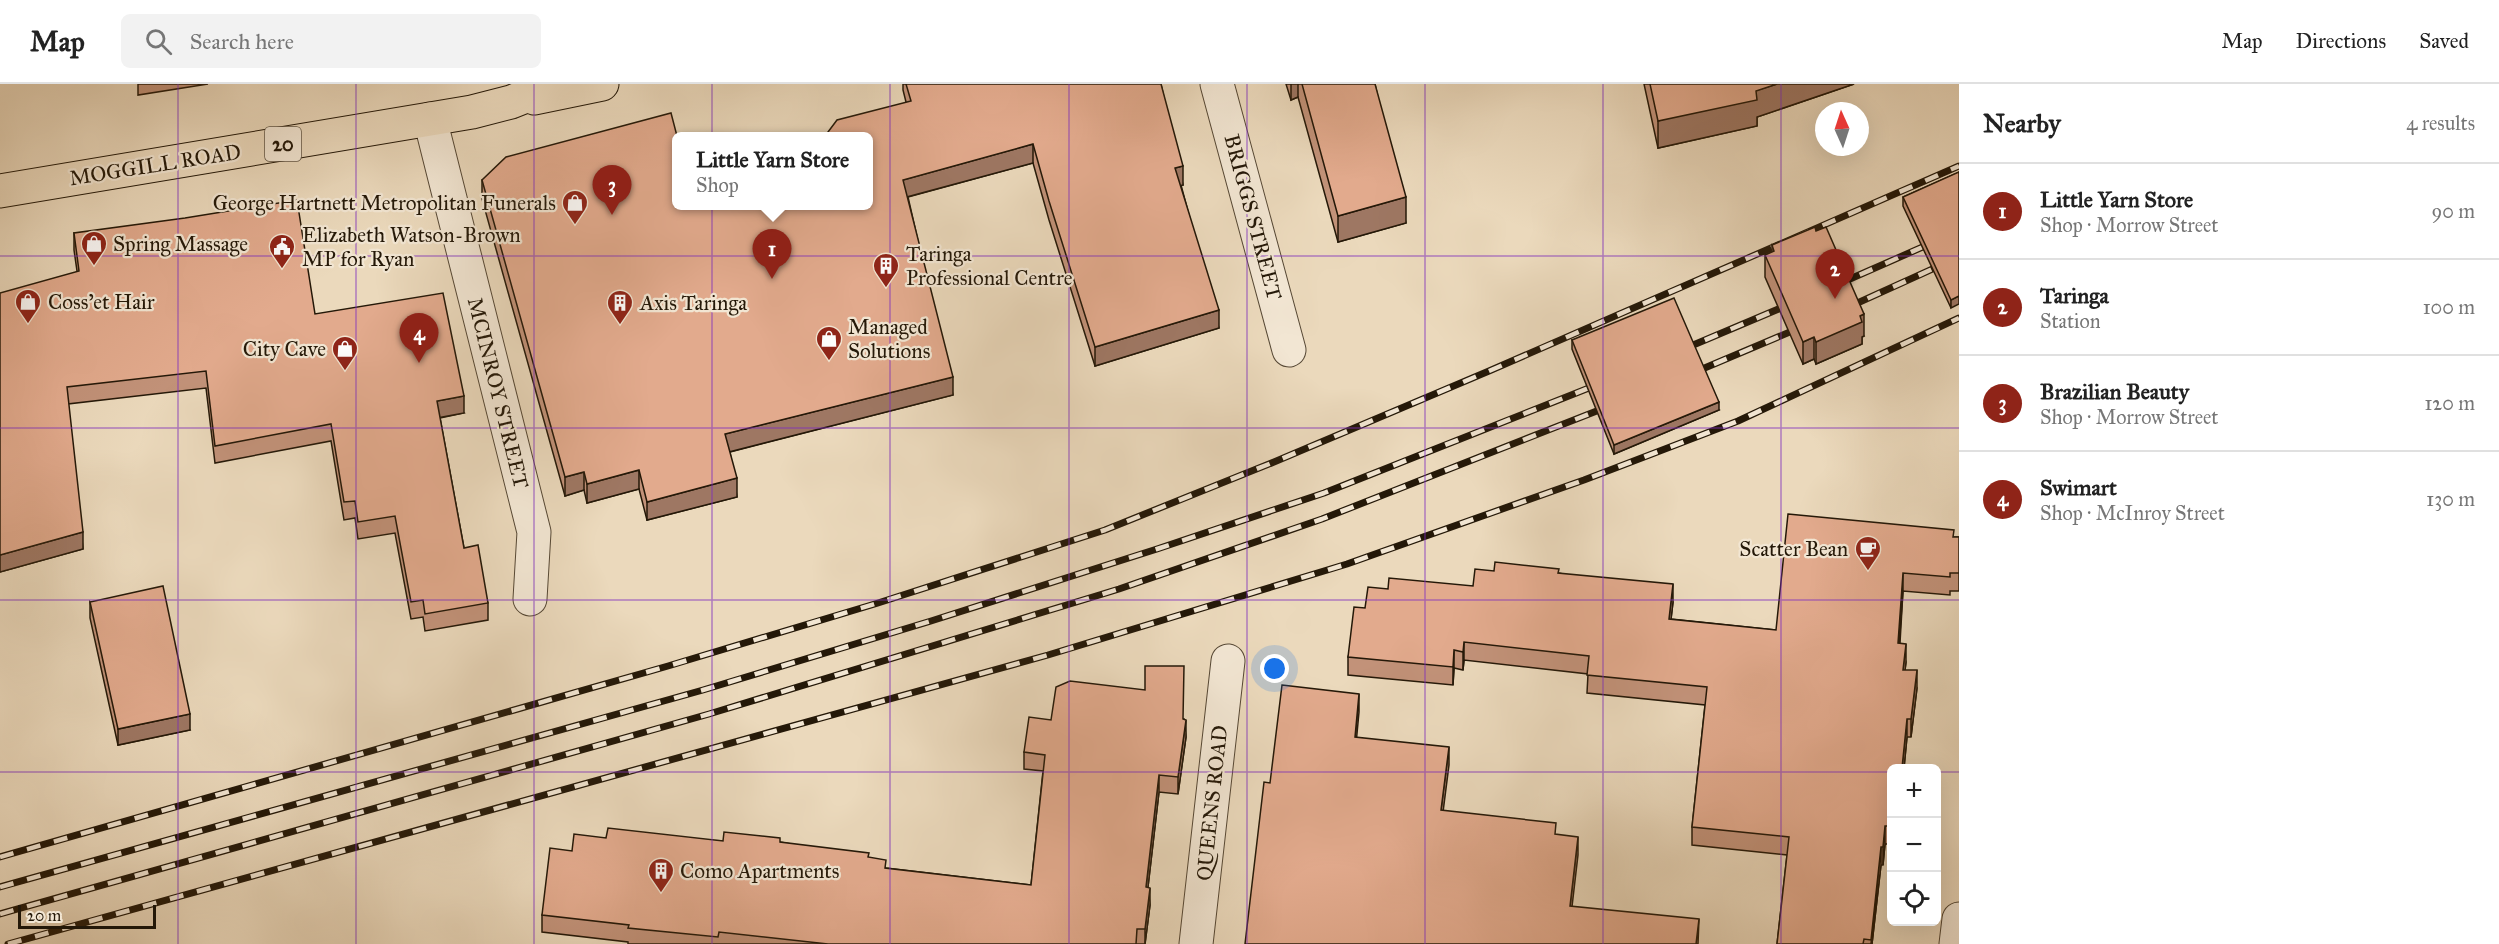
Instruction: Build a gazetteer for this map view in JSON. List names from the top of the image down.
{
  "streets": {
    "highway": ["20", "MOGGILL ROAD"],
    "street": ["BRIGGS STREET", "MCINROY STREET", "QUEENS ROAD"]
  },
  "crossings": [
    ["20", "MOGGILL ROAD"],
    ["MOGGILL ROAD", "MCINROY STREET"]
  ],
  "places": {
    "shop": [
      "George Hartnett Metropolitan Funerals",
      "Spring Massage",
      "Coss'et Hair",
      "Managed Solutions",
      "City Cave"
    ],
    "public building": ["Elizabeth Watson-Brown MP for Ryan"],
    "building": ["Taringa Professional Centre", "Axis Taringa", "Como Apartments"],
    "cafe": ["Scatter Bean"]
  },
  "scale_bar": "20 m",
  "north": "top",
  "page": {
    "header": "Map",
    "search": "Search here",
    "nav": ["Map", "Directions", "Saved"],
    "heading": ["Nearby", "4 results"],
    "popup": ["Little Yarn Store", "Shop"],
    "list": [
      {
        "mark": "1",
        "name": "Little Yarn Store",
        "note": "Shop · Morrow Street",
        "value": "90 m"
      },
      {
        "mark": "2",
        "name": "Taringa",
        "note": "Station",
        "value": "100 m"
      },
      {
        "mark": "3",
        "name": "Brazilian Beauty",
        "note": "Shop · Morrow Street",
        "value": "120 m"
      },
      {
        "mark": "4",
        "name": "Swimart",
        "note": "Shop · McInroy Street",
        "value": "130 m"
      }
    ],
    "pins": [
      "3",
      "1",
      "2",
      "4"
    ],
    "map_buttons": ["+", "−"],
    "scale": "20 m"
  }
}
